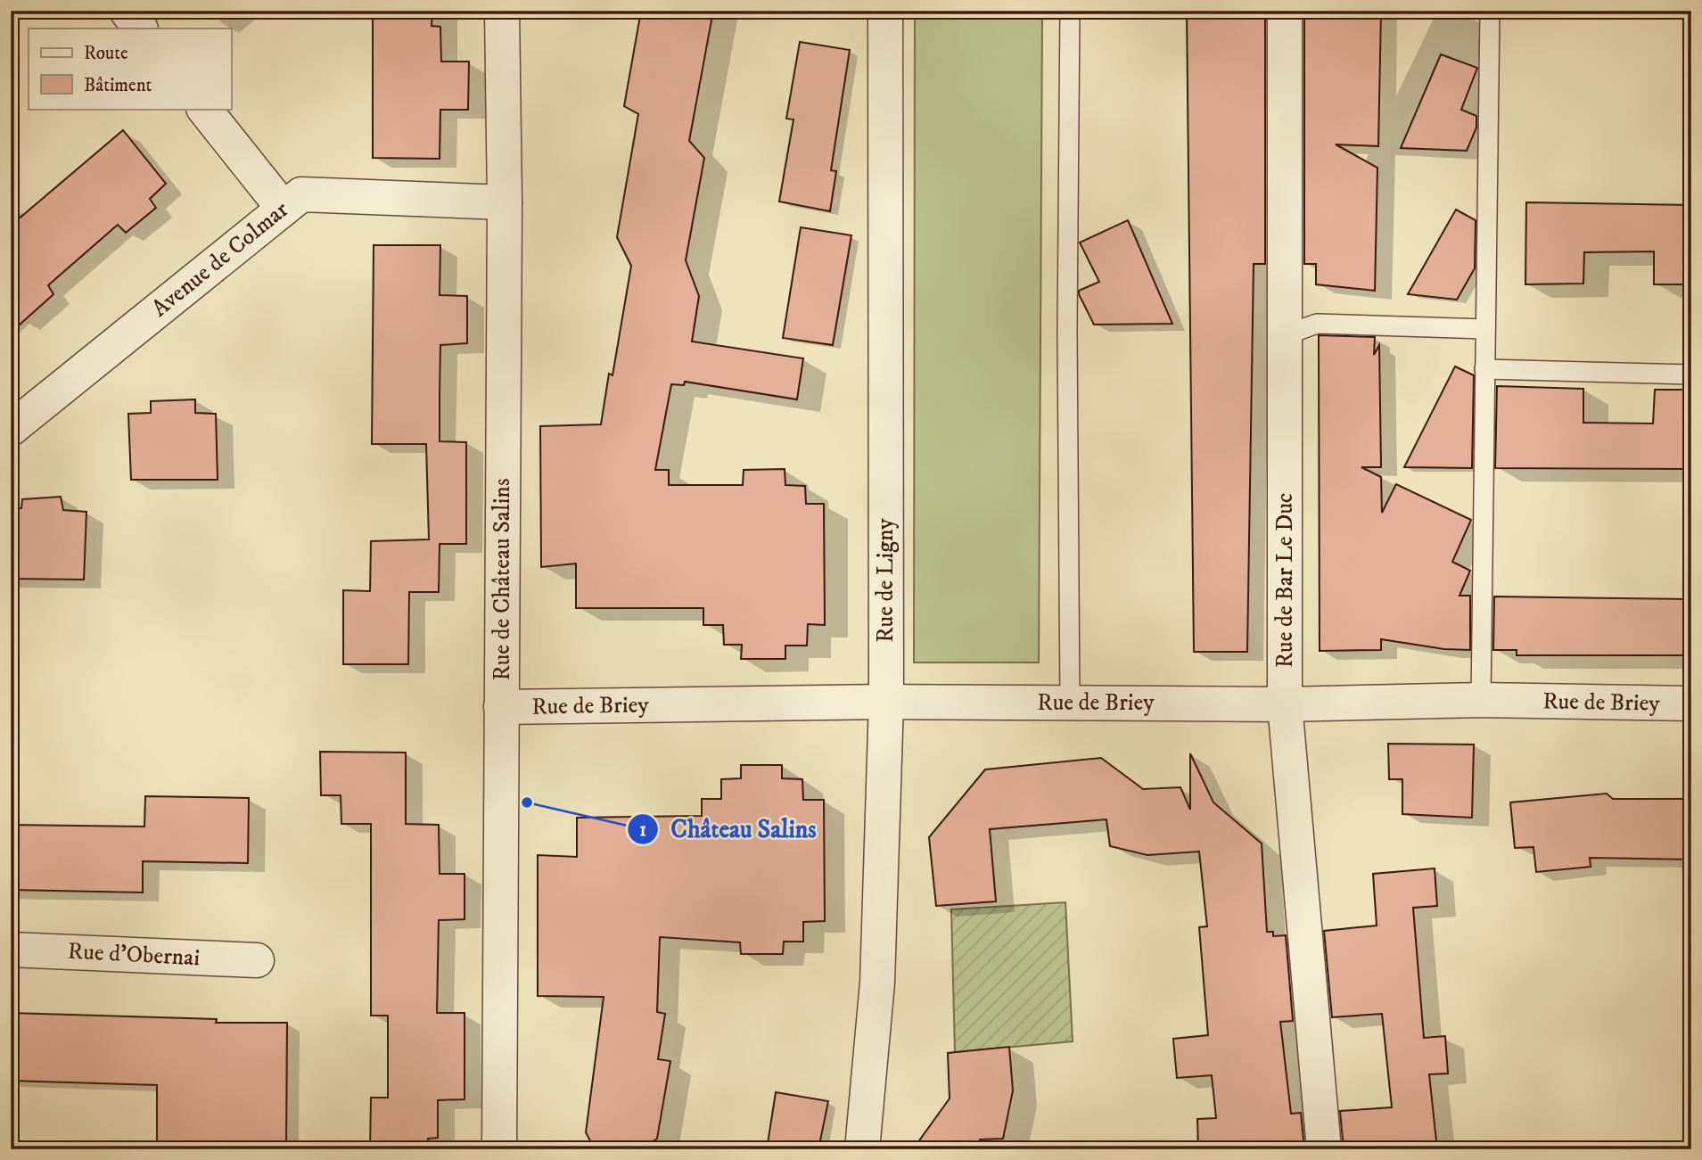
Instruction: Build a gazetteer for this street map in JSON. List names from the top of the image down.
{
  "streets": {
    "street": [
      "Avenue de Colmar",
      "Rue de Château Salins",
      "Rue de Ligny",
      "Rue de Bar Le Duc",
      "Rue de Briey",
      "Rue d'Obernai"
    ]
  },
  "crossings": [
    ["Avenue de Colmar", "Rue de Château Salins"],
    ["Rue de Château Salins", "Rue de Briey"],
    ["Rue de Ligny", "Rue de Briey"],
    ["Rue de Bar Le Duc", "Rue de Briey"]
  ],
  "places": ["Château Salins"],
  "legend": ["Route", "Bâtiment"]
}
